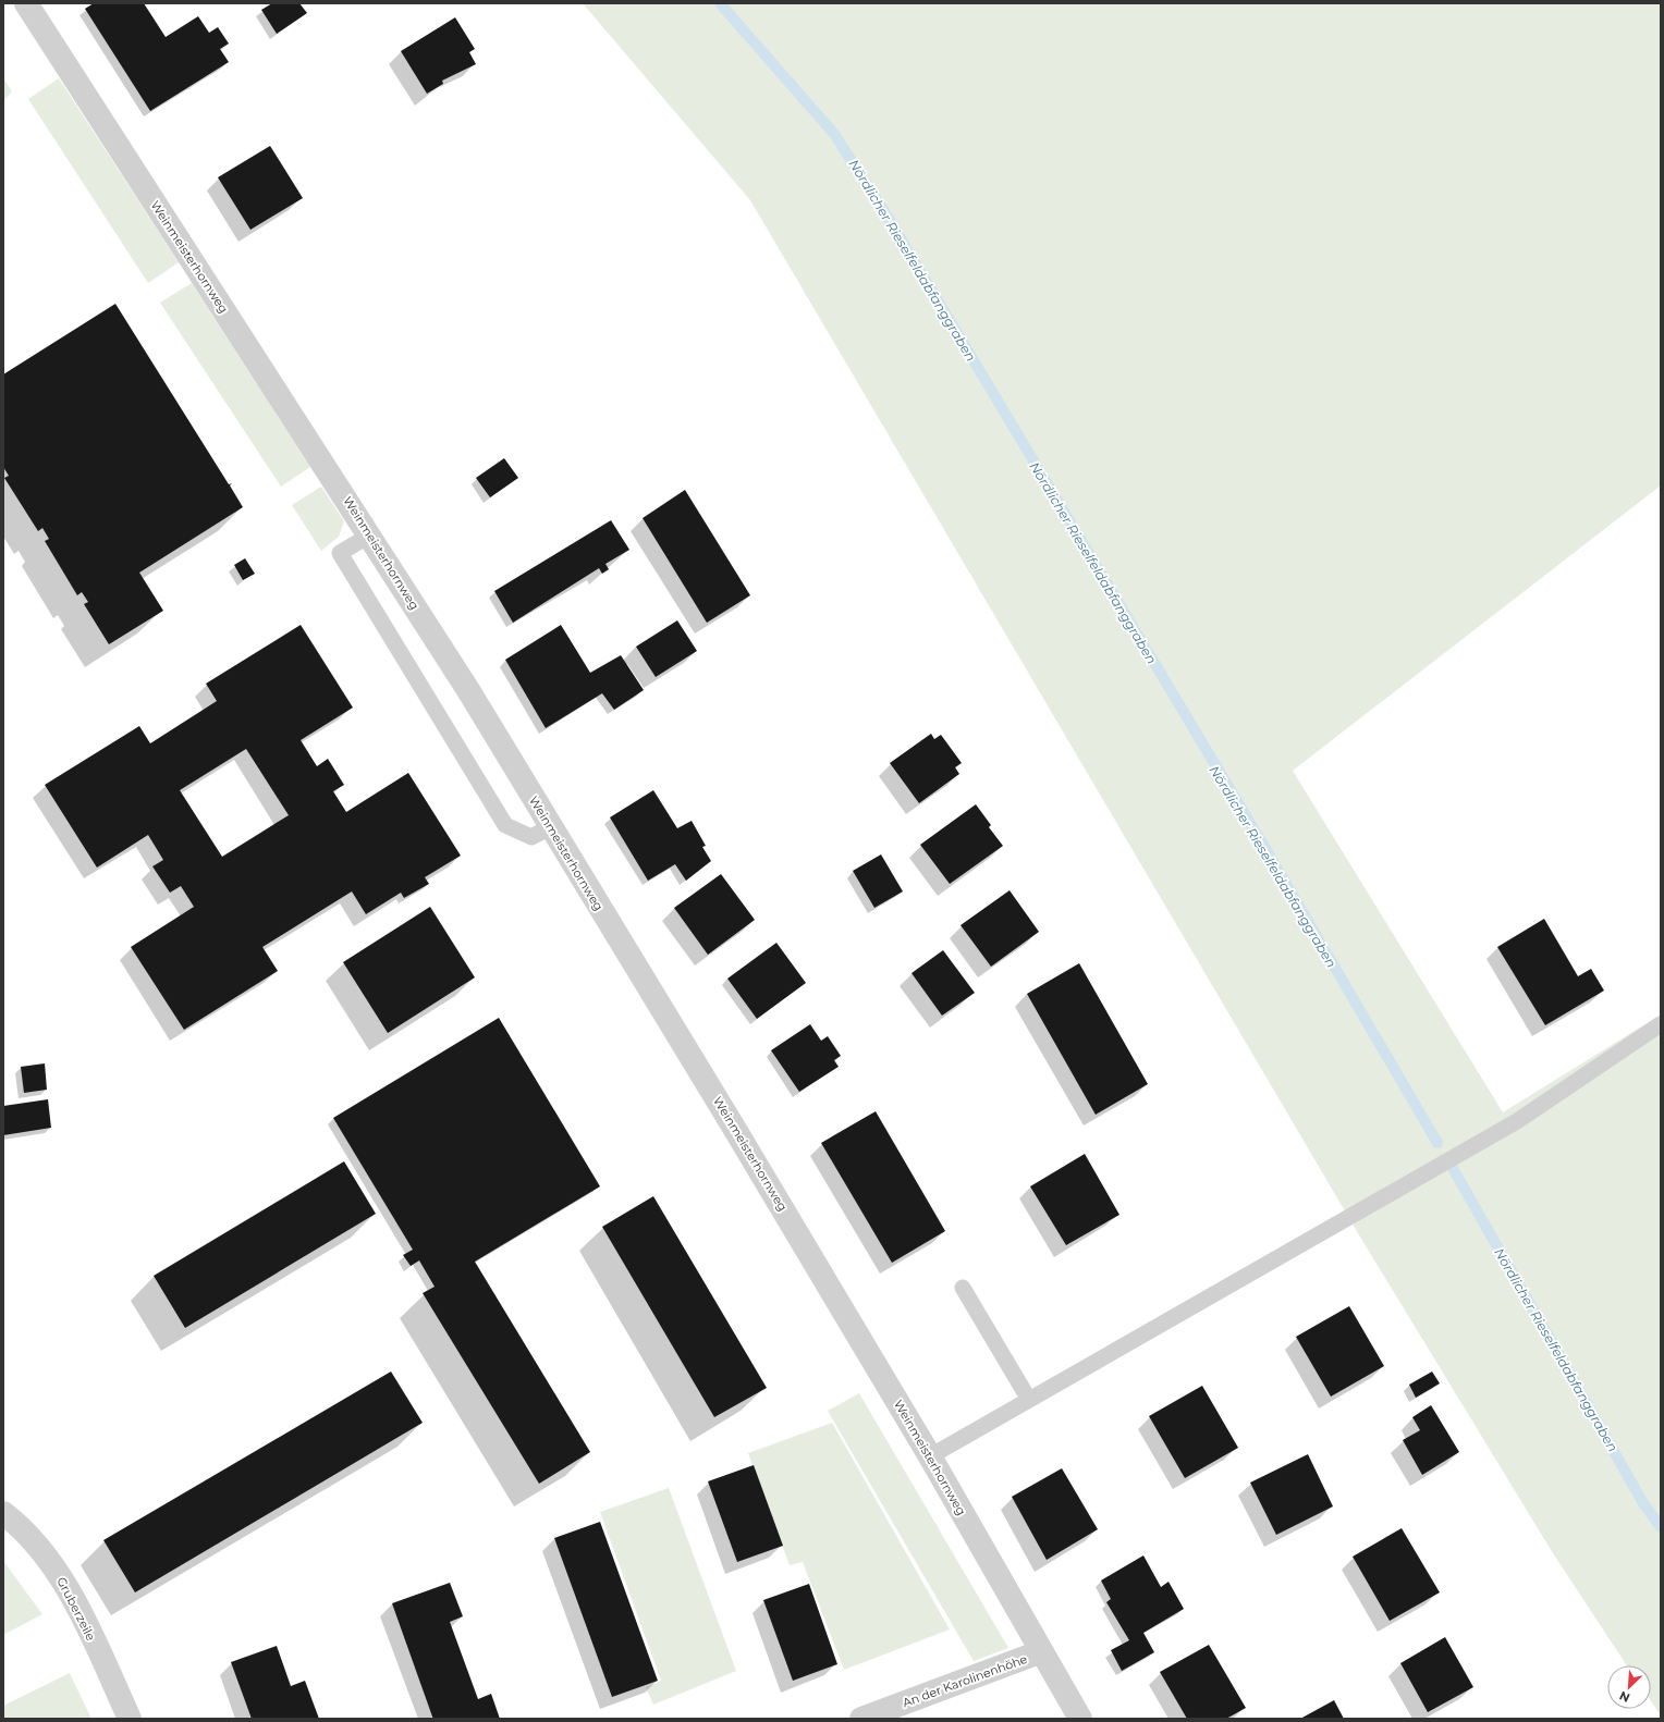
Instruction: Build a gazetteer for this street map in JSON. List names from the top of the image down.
{
  "streets": {
    "street": ["Weinmeisterhornweg", "Gruberzeile", "An der Karolinenhöhe"]
  },
  "crossings": [
    ["Weinmeisterhornweg", "An der Karolinenhöhe"]
  ],
  "water": ["Nördlicher Rieselfeldabfanggraben"],
  "north": "bottom left"
}
